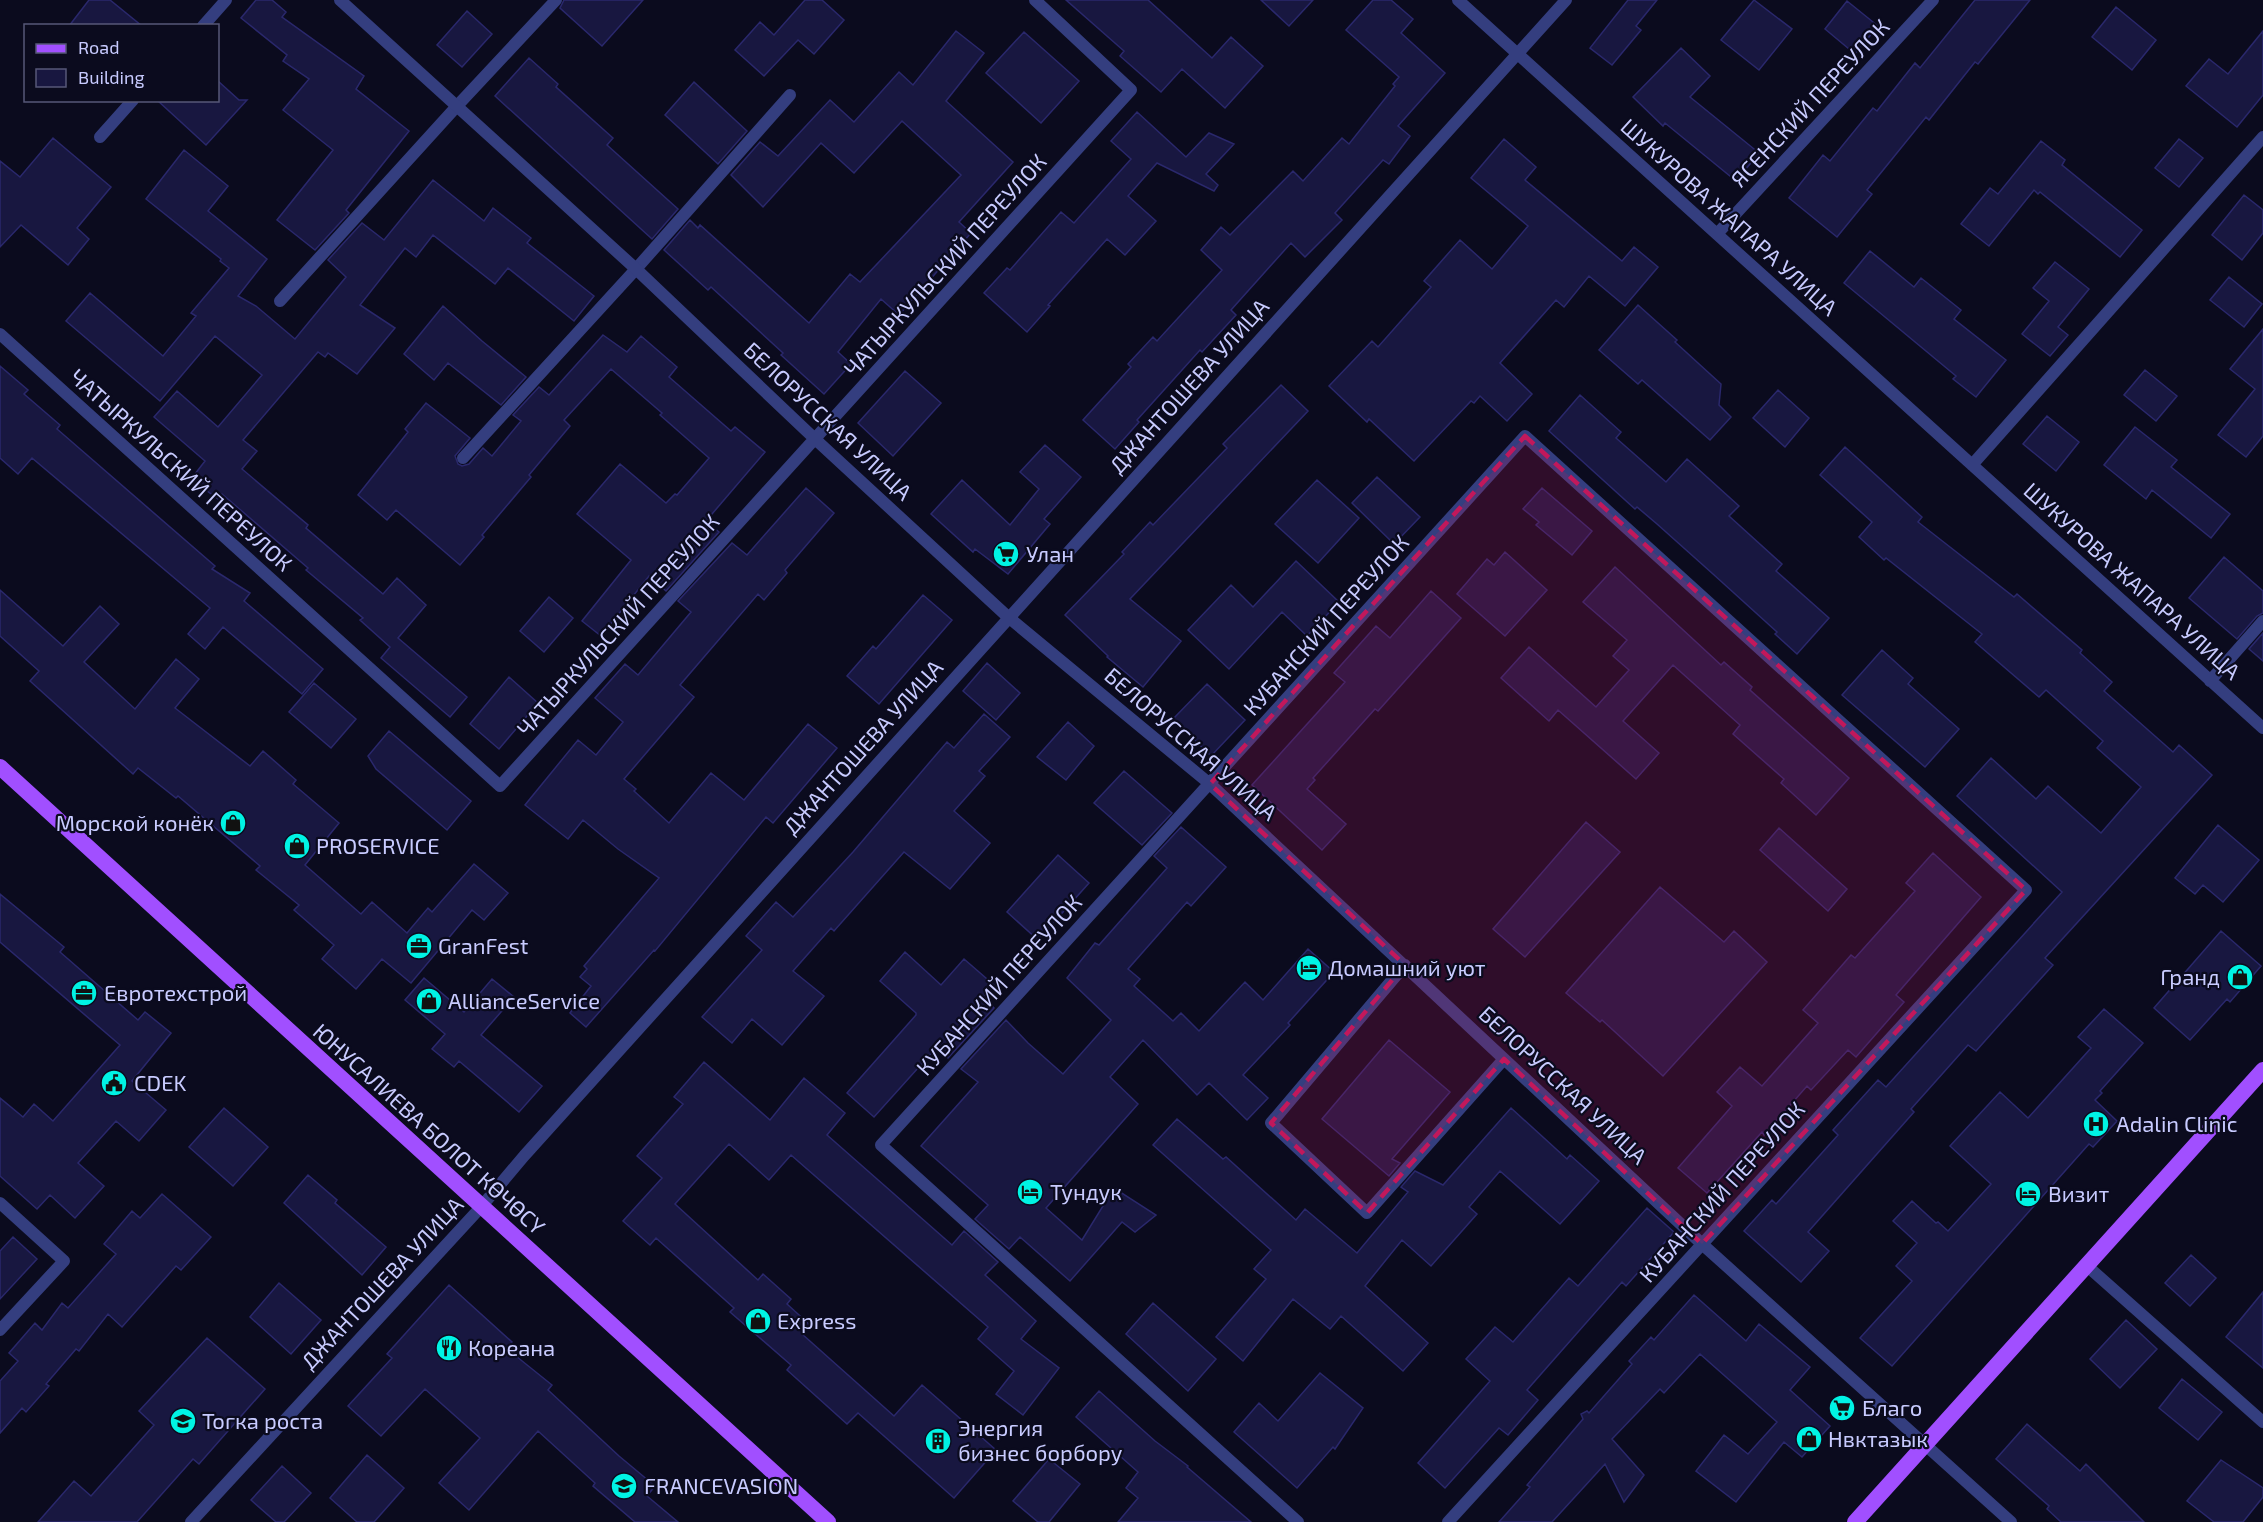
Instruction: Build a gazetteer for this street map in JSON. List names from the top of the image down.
{
  "streets": {
    "main road": ["ЮНУСАЛИЕВА БОЛОТ КӨЧӨСҮ"],
    "street": [
      "ЯСЕНСКИЙ ПЕРЕУЛОК",
      "ШУКУРОВА ЖАПАРА УЛИЦА",
      "ЧАТЫРКУЛЬСКИЙ ПЕРЕУЛОК",
      "ДЖАНТОШЕВА УЛИЦА",
      "БЕЛОРУССКАЯ УЛИЦА",
      "КУБАНСКИЙ ПЕРЕУЛОК"
    ]
  },
  "crossings": [
    ["ЯСЕНСКИЙ ПЕРЕУЛОК", "ШУКУРОВА ЖАПАРА УЛИЦА"],
    ["ШУКУРОВА ЖАПАРА УЛИЦА", "ДЖАНТОШЕВА УЛИЦА"],
    ["ЧАТЫРКУЛЬСКИЙ ПЕРЕУЛОК", "БЕЛОРУССКАЯ УЛИЦА"],
    ["ДЖАНТОШЕВА УЛИЦА", "БЕЛОРУССКАЯ УЛИЦА"],
    ["ДЖАНТОШЕВА УЛИЦА", "ЮНУСАЛИЕВА БОЛОТ КӨЧӨСҮ"],
    ["БЕЛОРУССКАЯ УЛИЦА", "КУБАНСКИЙ ПЕРЕУЛОК"]
  ],
  "places": {
    "supermarket": ["Улан", "Благо"],
    "shop": [
      "Морской конёк",
      "PROSERVICE",
      "Гранд",
      "AllianceService",
      "Express",
      "Нвктазык"
    ],
    "office": ["GranFest", "Евротехстрой"],
    "hotel": ["Домашний уют", "Тундук", "Визит"],
    "public building": ["CDEK"],
    "hospital": ["Adalin Clinic"],
    "restaurant": ["Кореана"],
    "school or university": ["Тогка роста", "FRANCEVASION"],
    "building": ["Энергия бизнес борбору"]
  },
  "legend": ["Road", "Building"]
}
